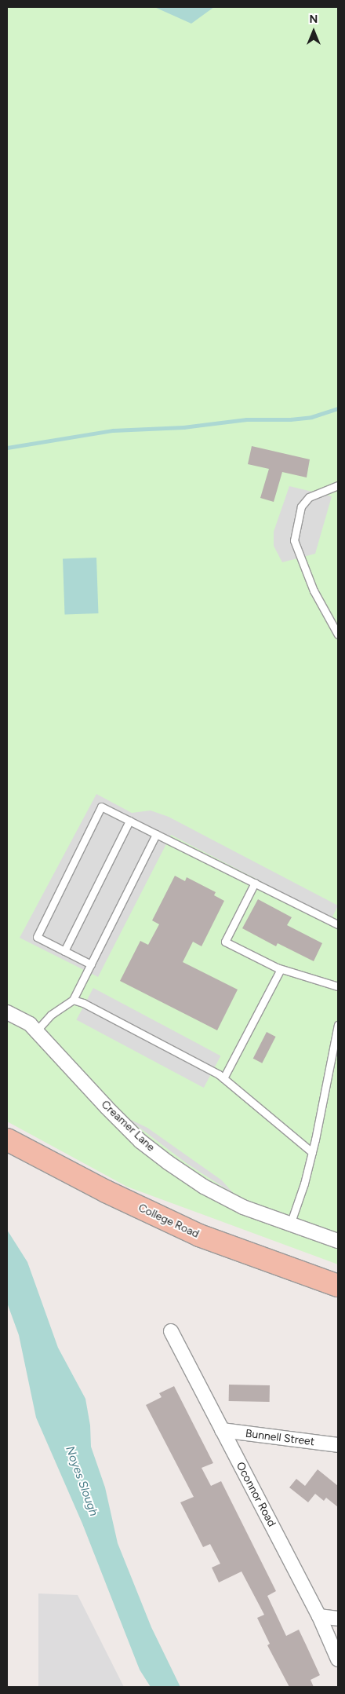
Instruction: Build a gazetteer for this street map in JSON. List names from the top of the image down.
{
  "streets": {
    "main road": ["College Road"],
    "street": ["Creamer Lane", "Bunnell Street", "Oconnor Road"]
  },
  "crossings": [
    ["Bunnell Street", "Oconnor Road"]
  ],
  "water": ["Noyes Slough"],
  "north": "top"
}
